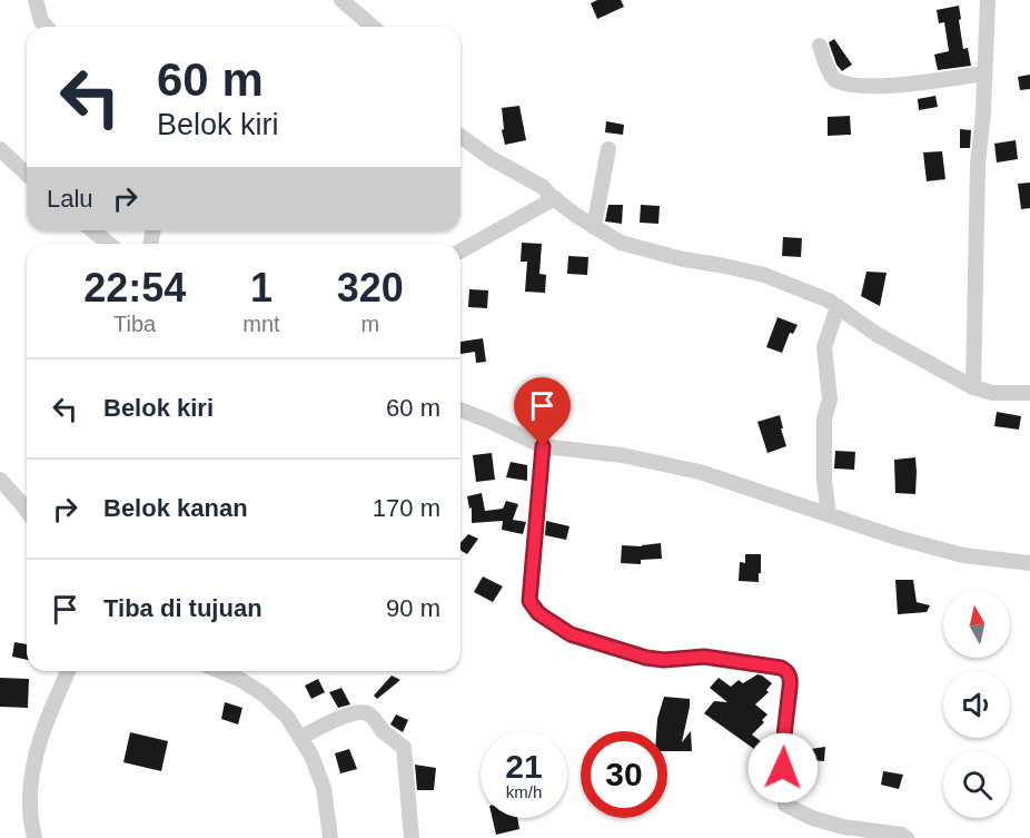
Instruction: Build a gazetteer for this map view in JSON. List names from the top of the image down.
{
  "north": "top",
  "page": {
    "turn": ["60 m", "Belok kiri"],
    "then": "Lalu",
    "eta": [
      "22:54",
      "Tiba",
      "1",
      "mnt",
      "320",
      "m"
    ],
    "list": [
      {
        "name": "Belok kiri",
        "value": "60 m"
      },
      {
        "name": "Belok kanan",
        "value": "170 m"
      },
      {
        "name": "Tiba di tujuan",
        "value": "90 m"
      }
    ],
    "speed": "21 km/h",
    "limit": "30"
  }
}
